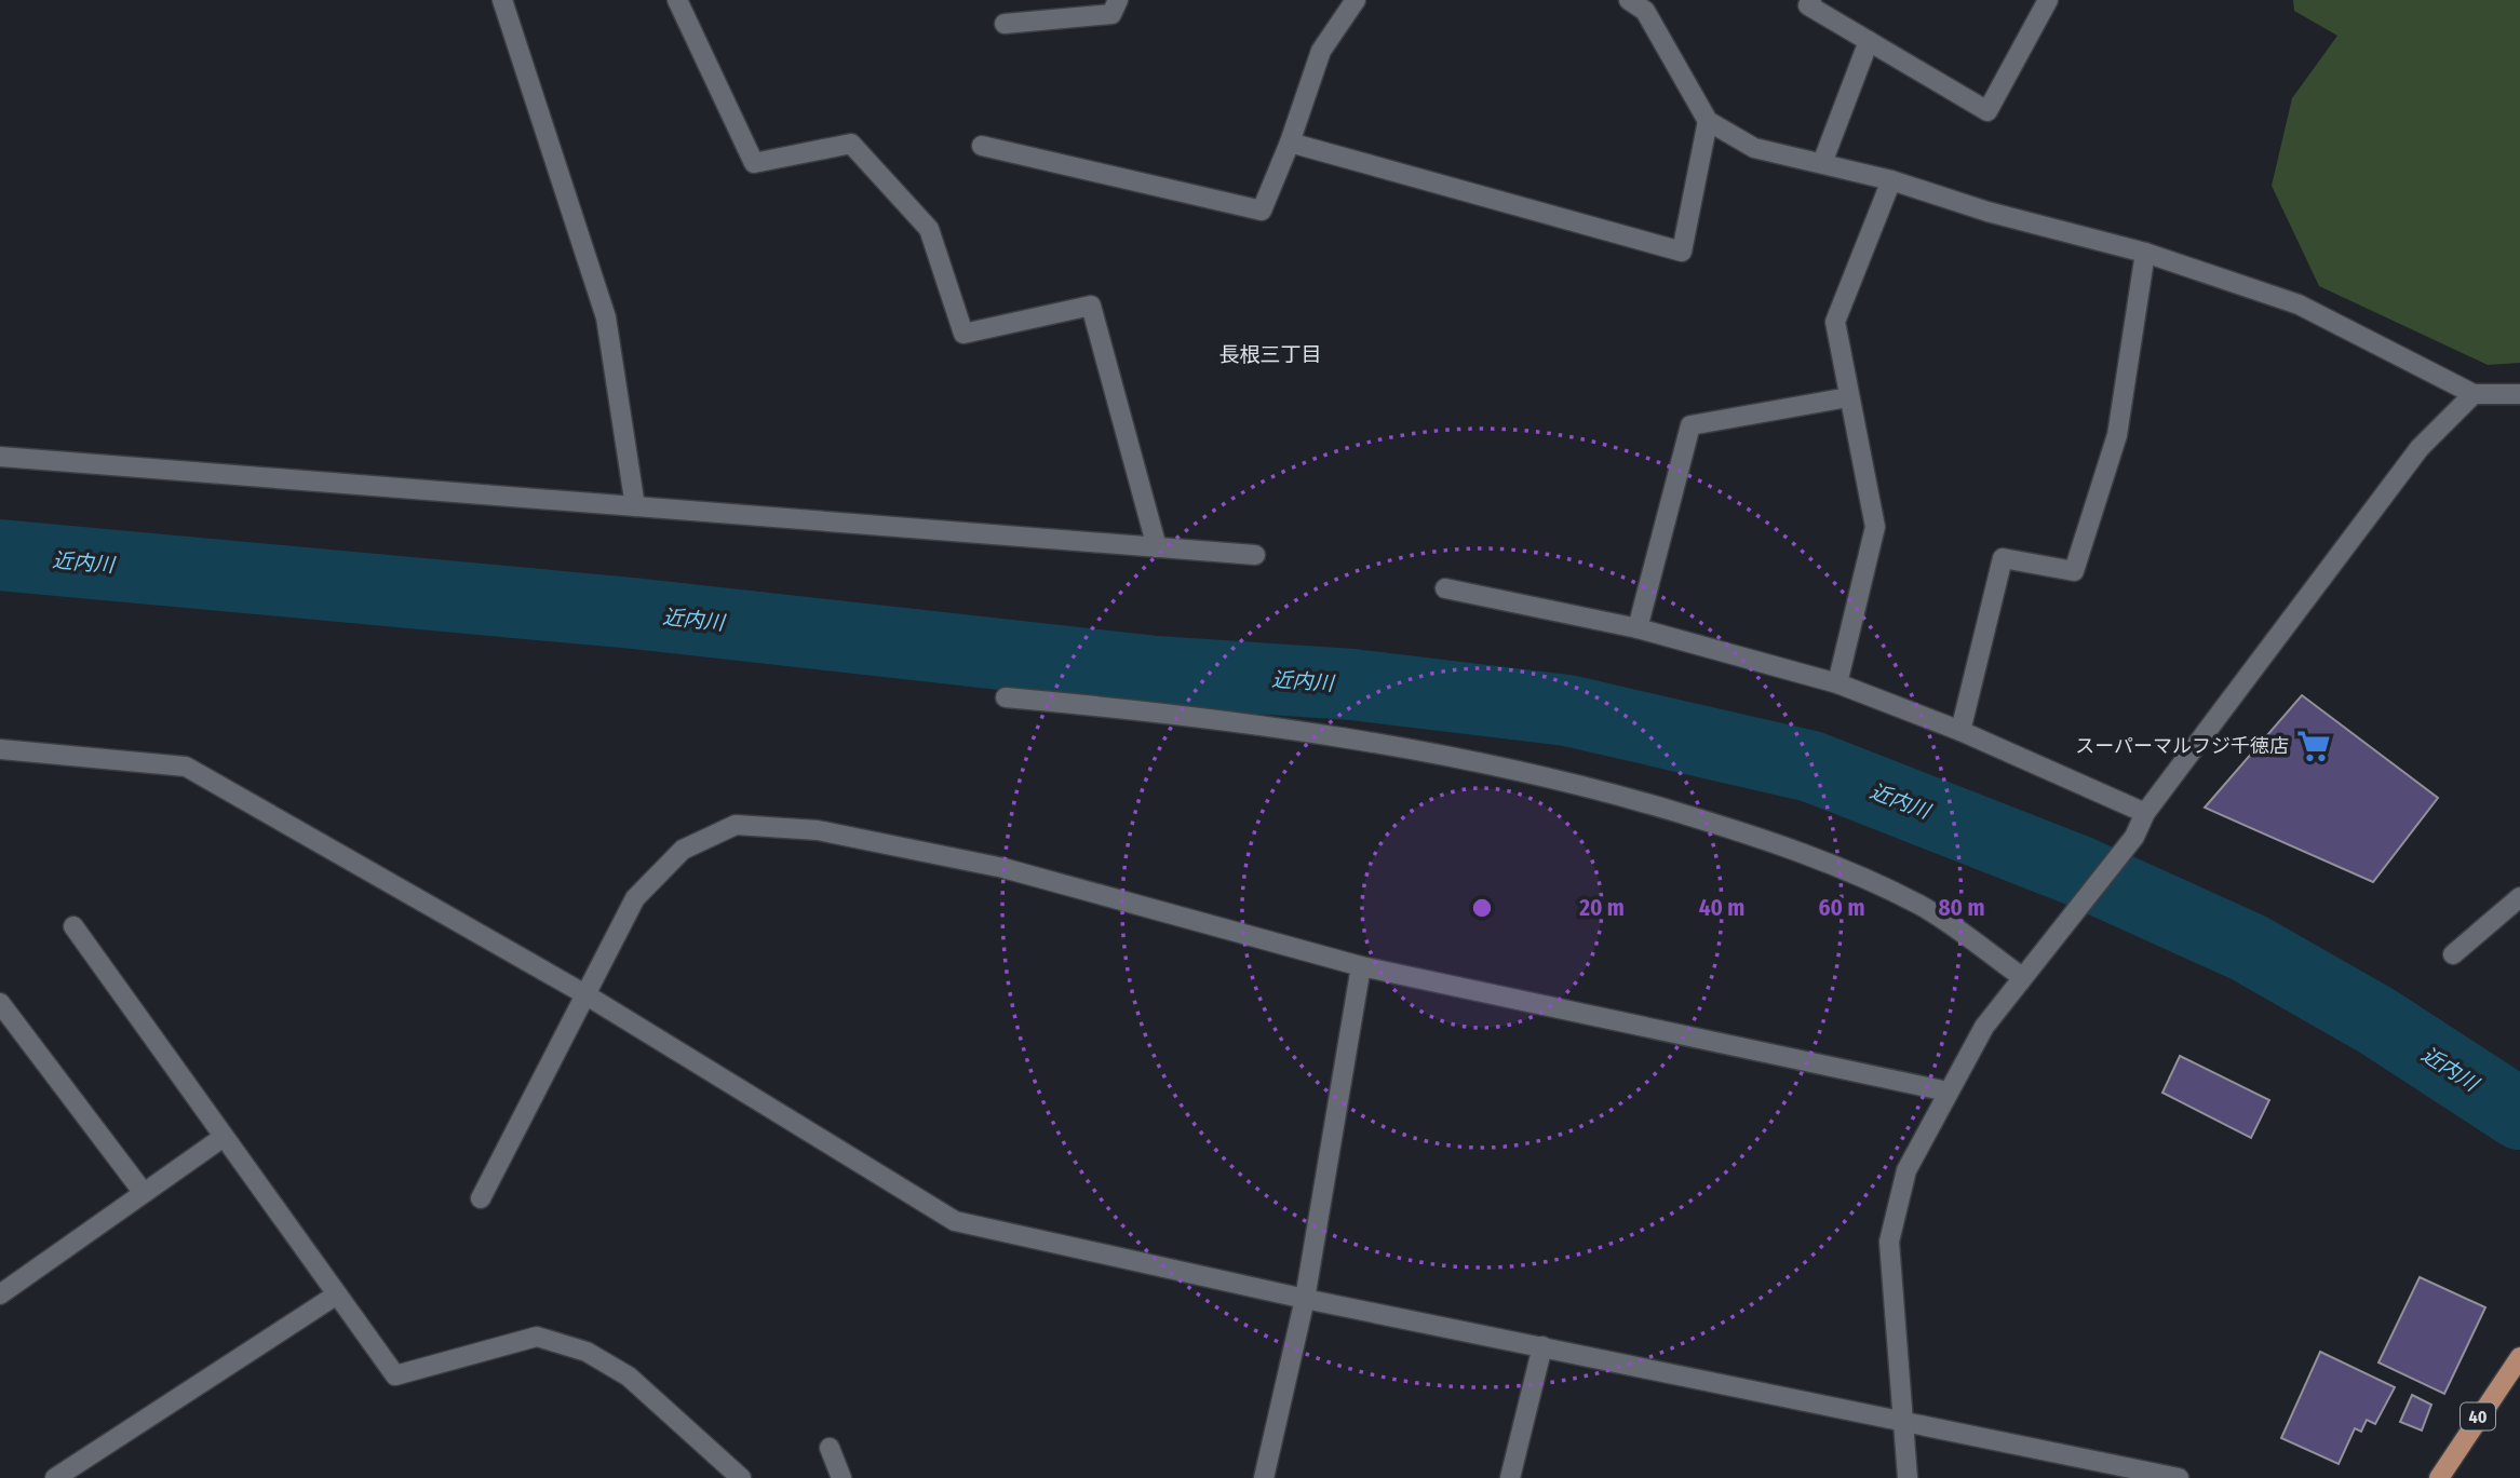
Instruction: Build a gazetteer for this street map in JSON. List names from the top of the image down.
{
  "streets": {
    "main road": ["40"]
  },
  "districts": ["長根三丁目"],
  "water": ["近内川"],
  "places": {
    "supermarket": ["スーパーマルフジ千徳店"]
  },
  "rings": [
    "20 m",
    "40 m",
    "60 m",
    "80 m"
  ]
}
